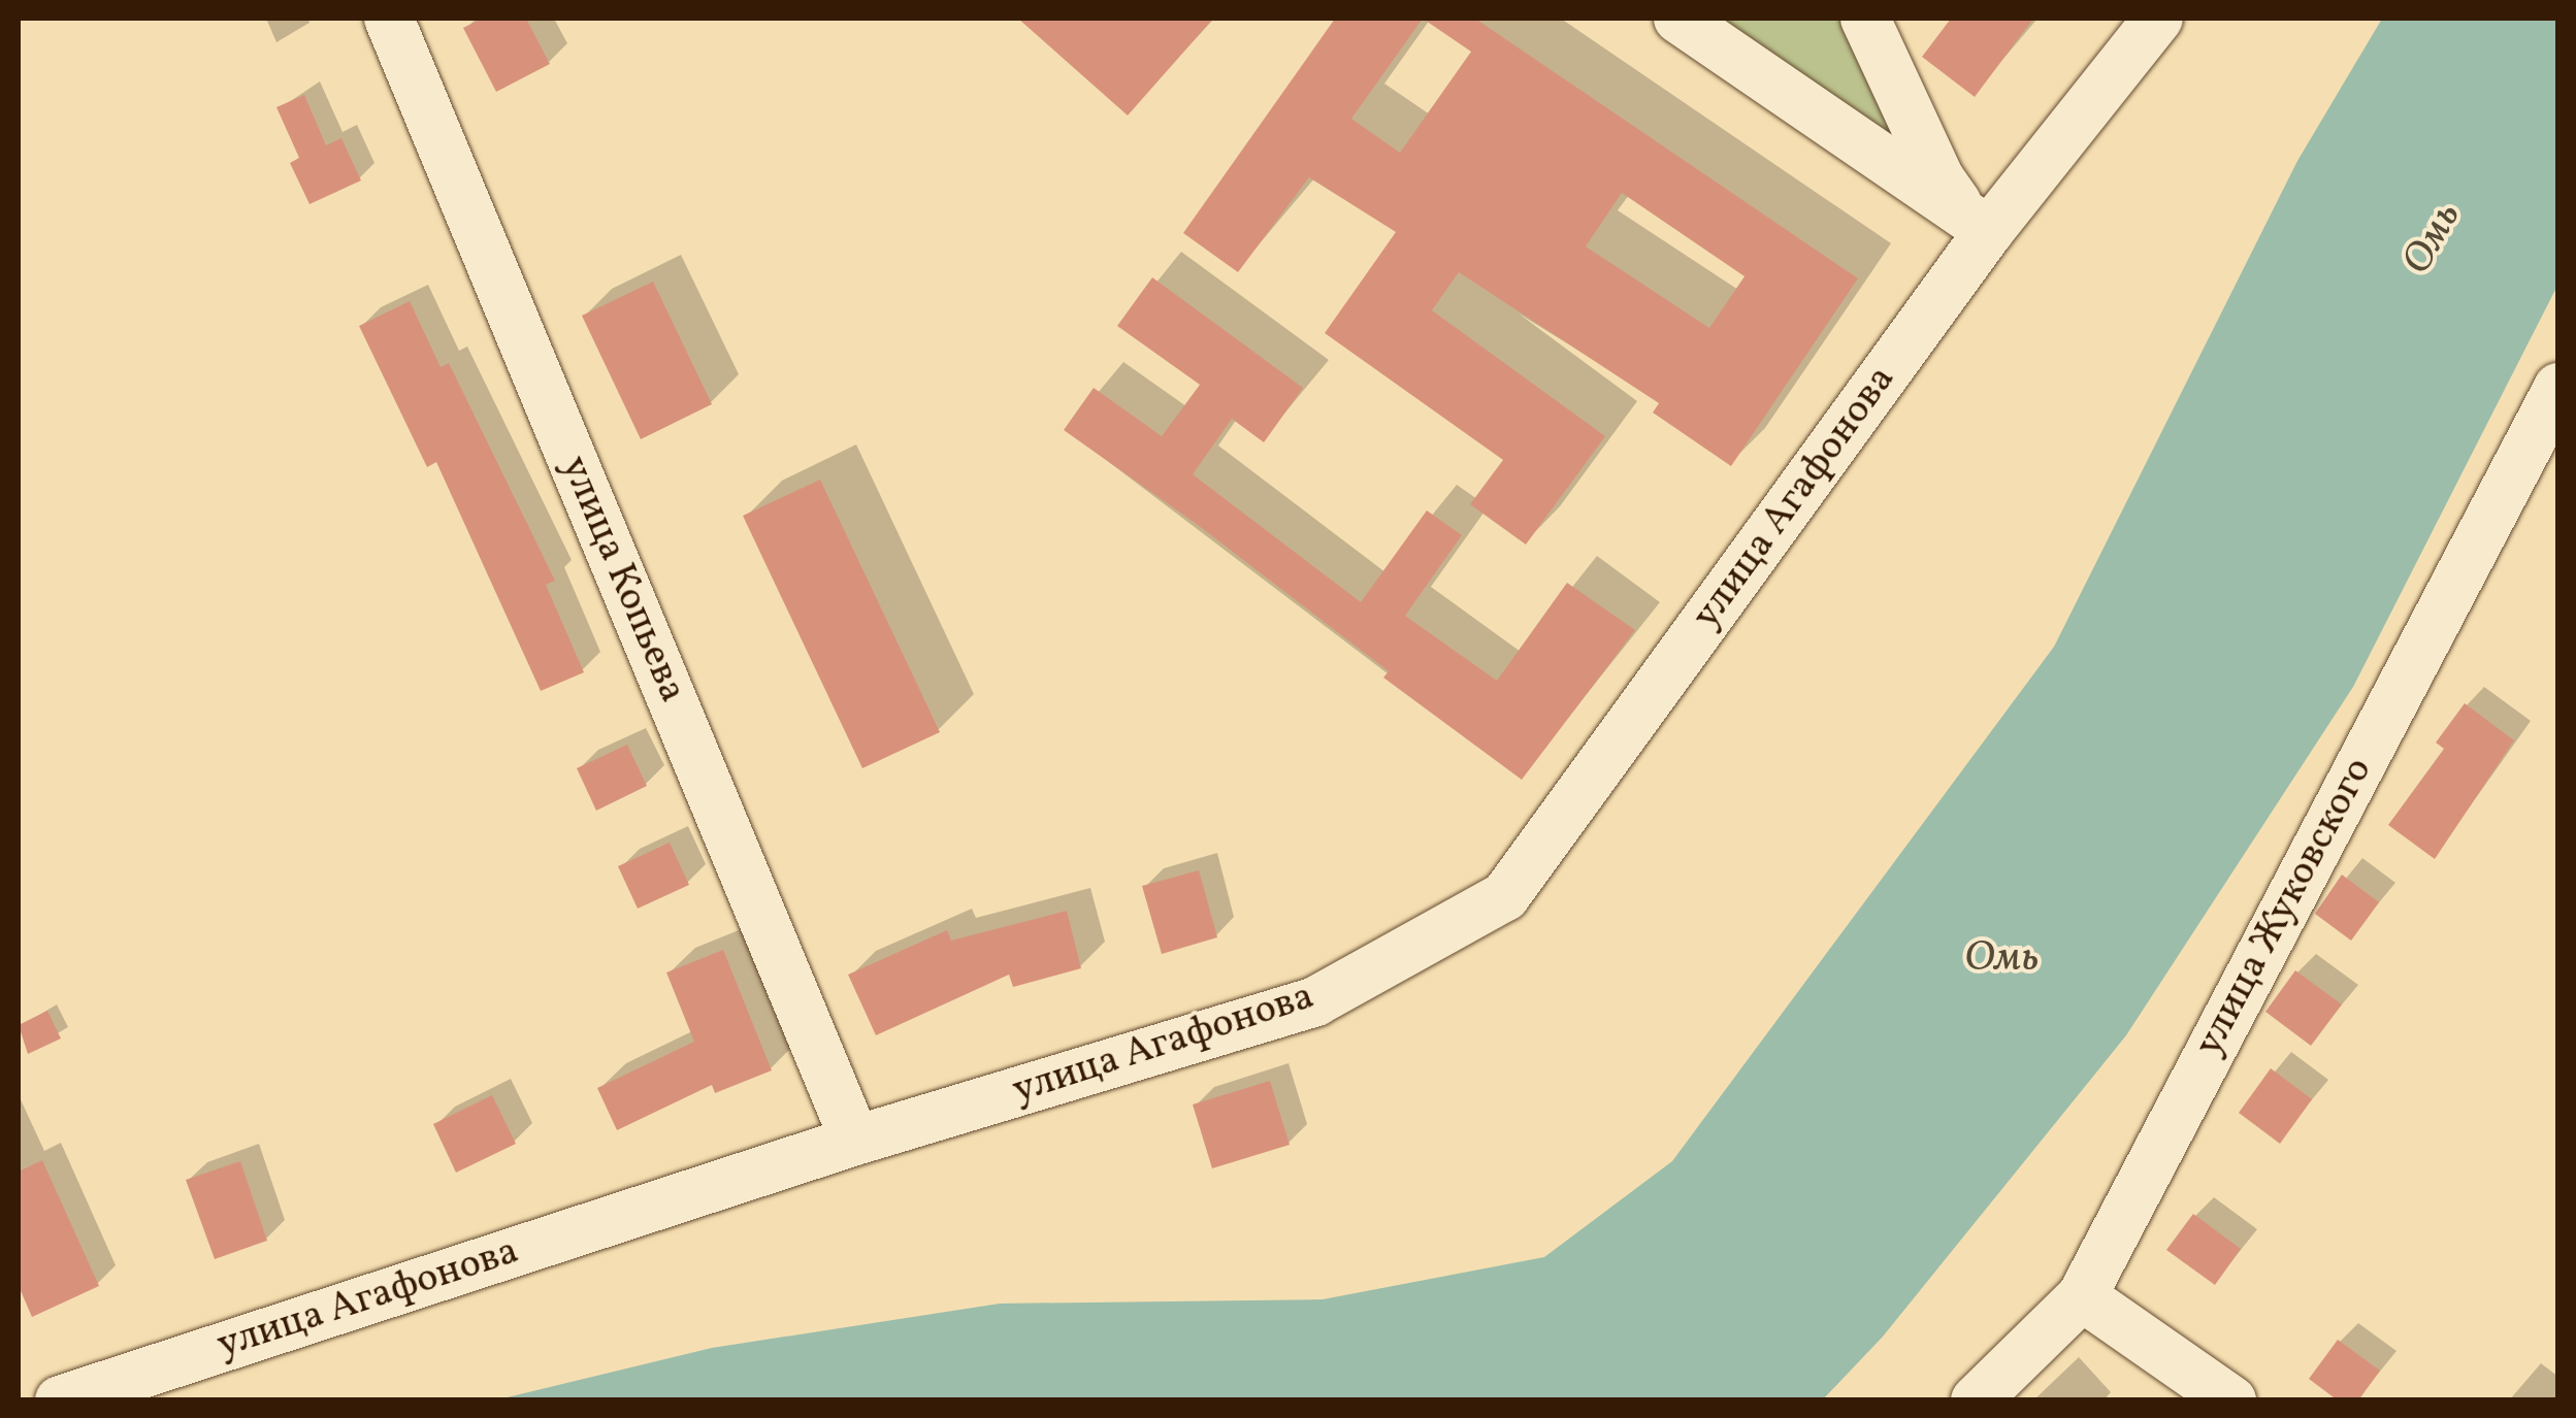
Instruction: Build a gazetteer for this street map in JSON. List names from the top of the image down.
{
  "streets": {
    "street": ["улица Агафонова", "улица Копьева", "улица Жуковского"]
  },
  "crossings": [
    ["улица Агафонова", "улица Копьева"]
  ],
  "water": ["Омь"]
}
